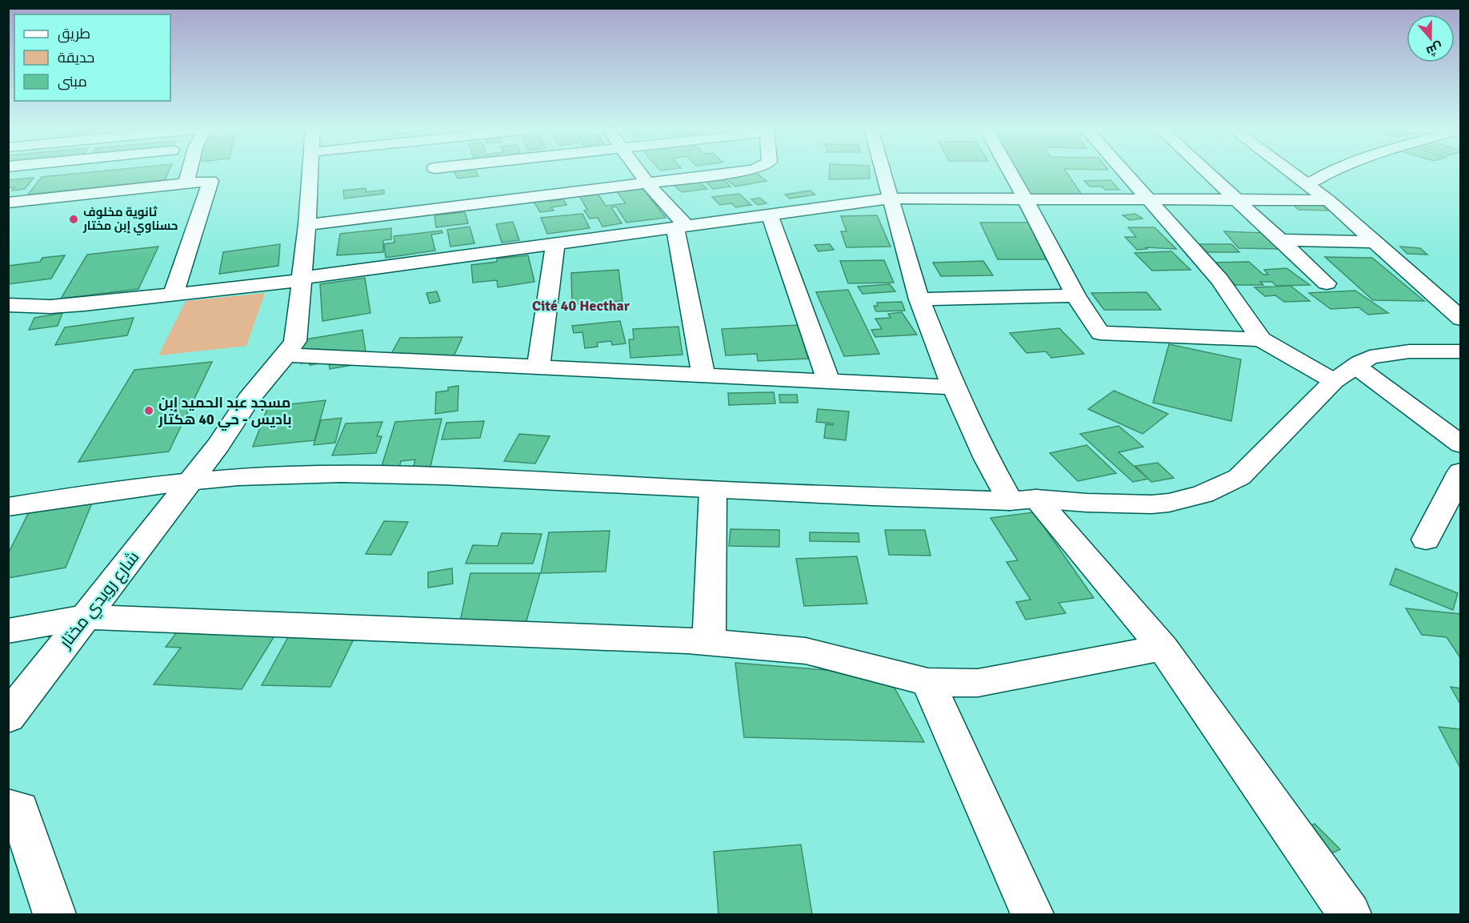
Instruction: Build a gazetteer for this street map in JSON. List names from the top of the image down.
{
  "streets": {
    "street": ["شارع رويدي مختار"]
  },
  "districts": ["Cité 40 Hecthar"],
  "places": ["ثانوية مخلوف حسناوي إبن مختار", "مسجد عبد الحميد إبن باديس - حي 40 هكتار"],
  "legend": ["طريق", "حديقة", "مبنى"],
  "north": "bottom"
}
